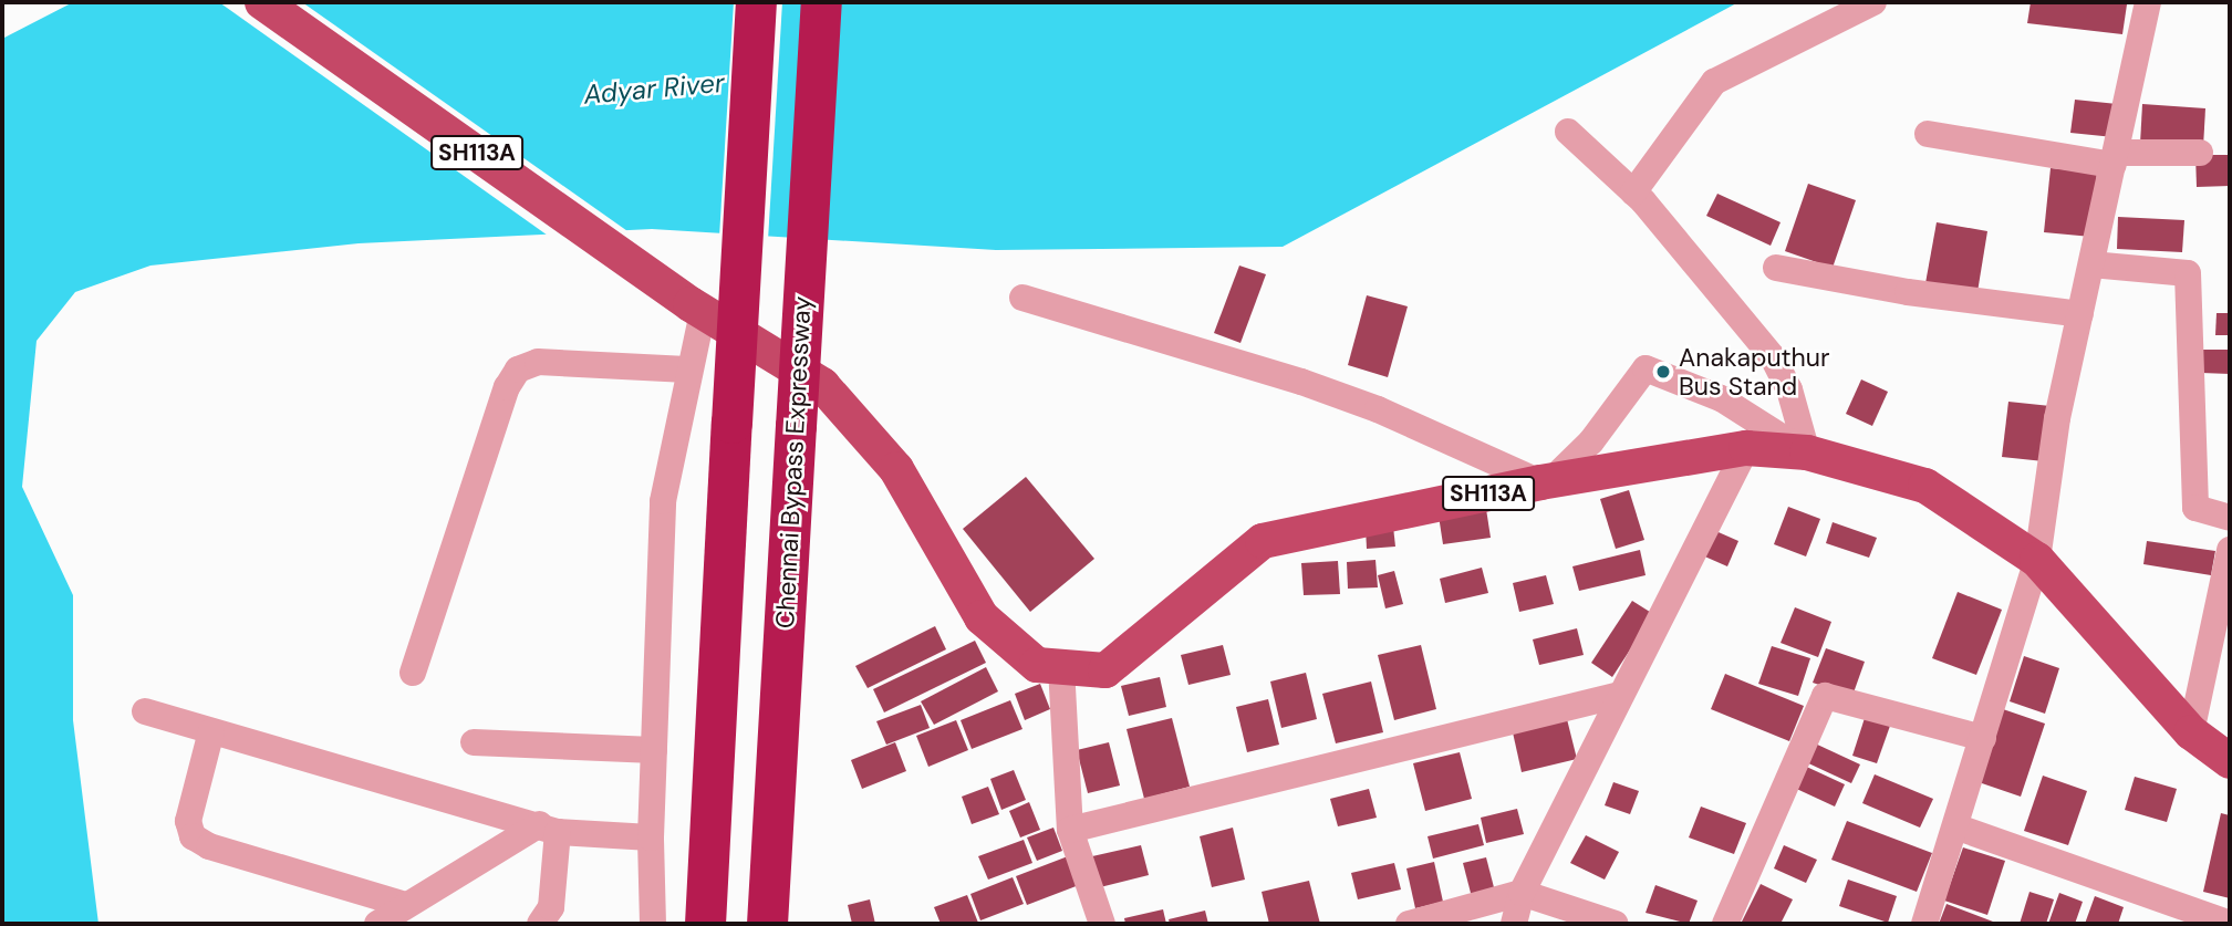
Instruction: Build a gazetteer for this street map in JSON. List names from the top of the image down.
{
  "streets": {
    "highway": ["Chennai Bypass Expressway"],
    "main road": ["SH113A"]
  },
  "water": ["Adyar River"],
  "places": ["Anakaputhur Bus Stand"]
}
